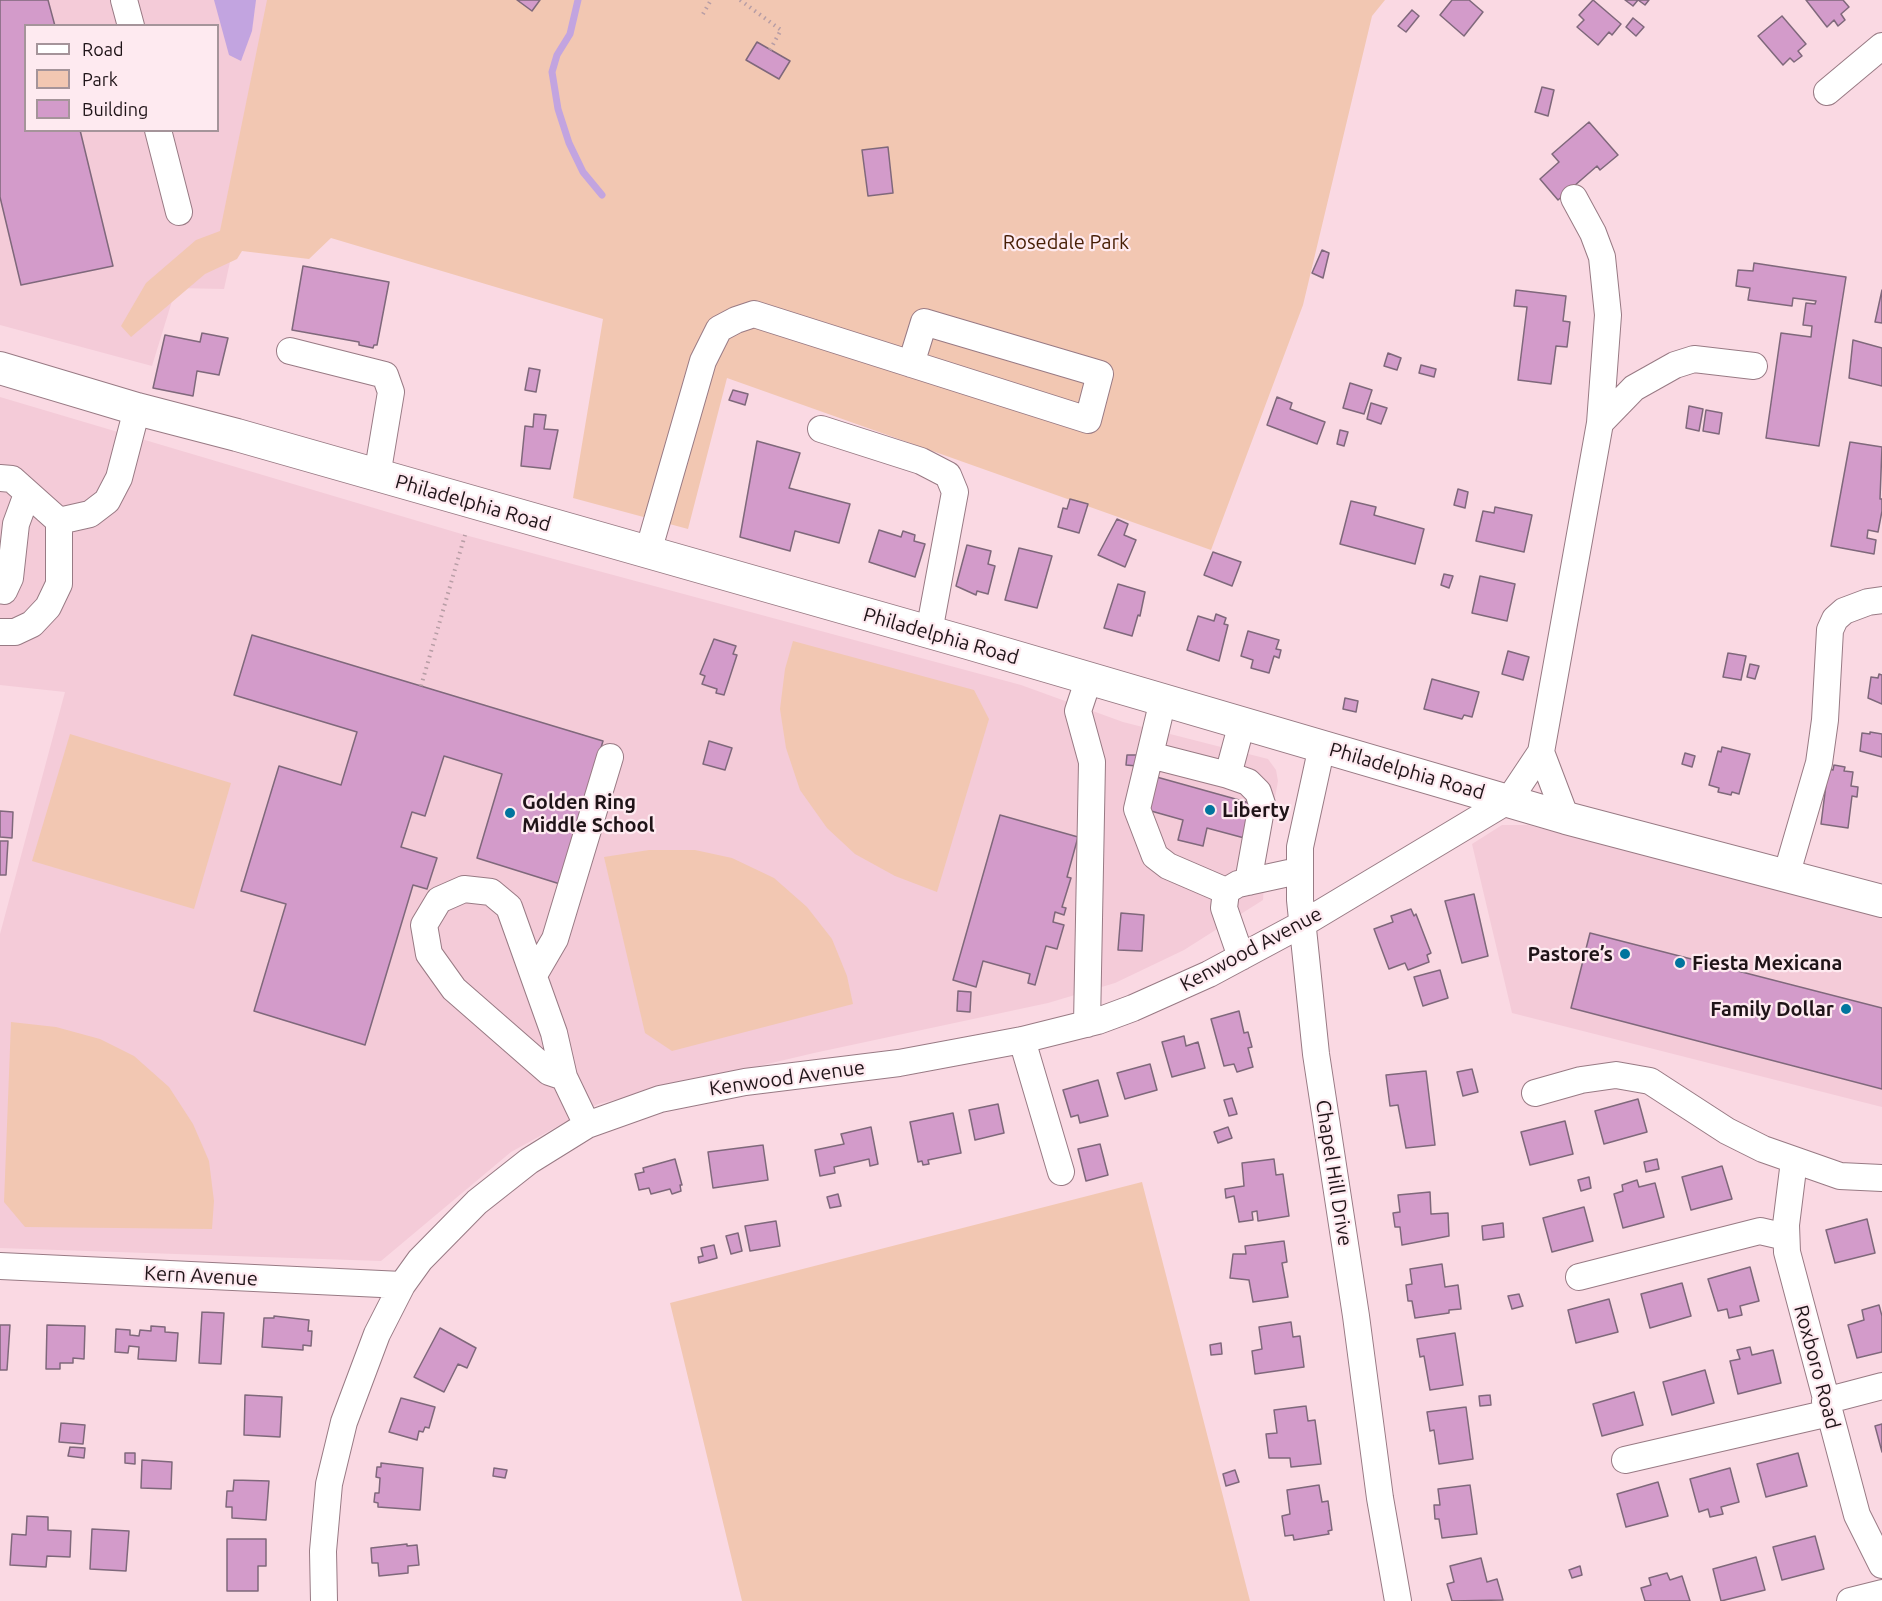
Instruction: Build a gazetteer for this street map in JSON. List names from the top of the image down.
{
  "streets": {
    "main road": ["Philadelphia Road"],
    "street": [
      "Kenwood Avenue",
      "Chapel Hill Drive",
      "Kern Avenue",
      "Roxboro Road"
    ]
  },
  "crossings": [
    ["Philadelphia Road", "Kenwood Avenue"],
    ["Philadelphia Road", "Chapel Hill Drive"],
    ["Kenwood Avenue", "Chapel Hill Drive"],
    ["Kenwood Avenue", "Kern Avenue"]
  ],
  "parks": ["Rosedale Park"],
  "places": [
    "Liberty",
    "Golden Ring Middle School",
    "Pastore’s",
    "Fiesta Mexicana",
    "Family Dollar"
  ],
  "legend": ["Road", "Park", "Building"]
}
